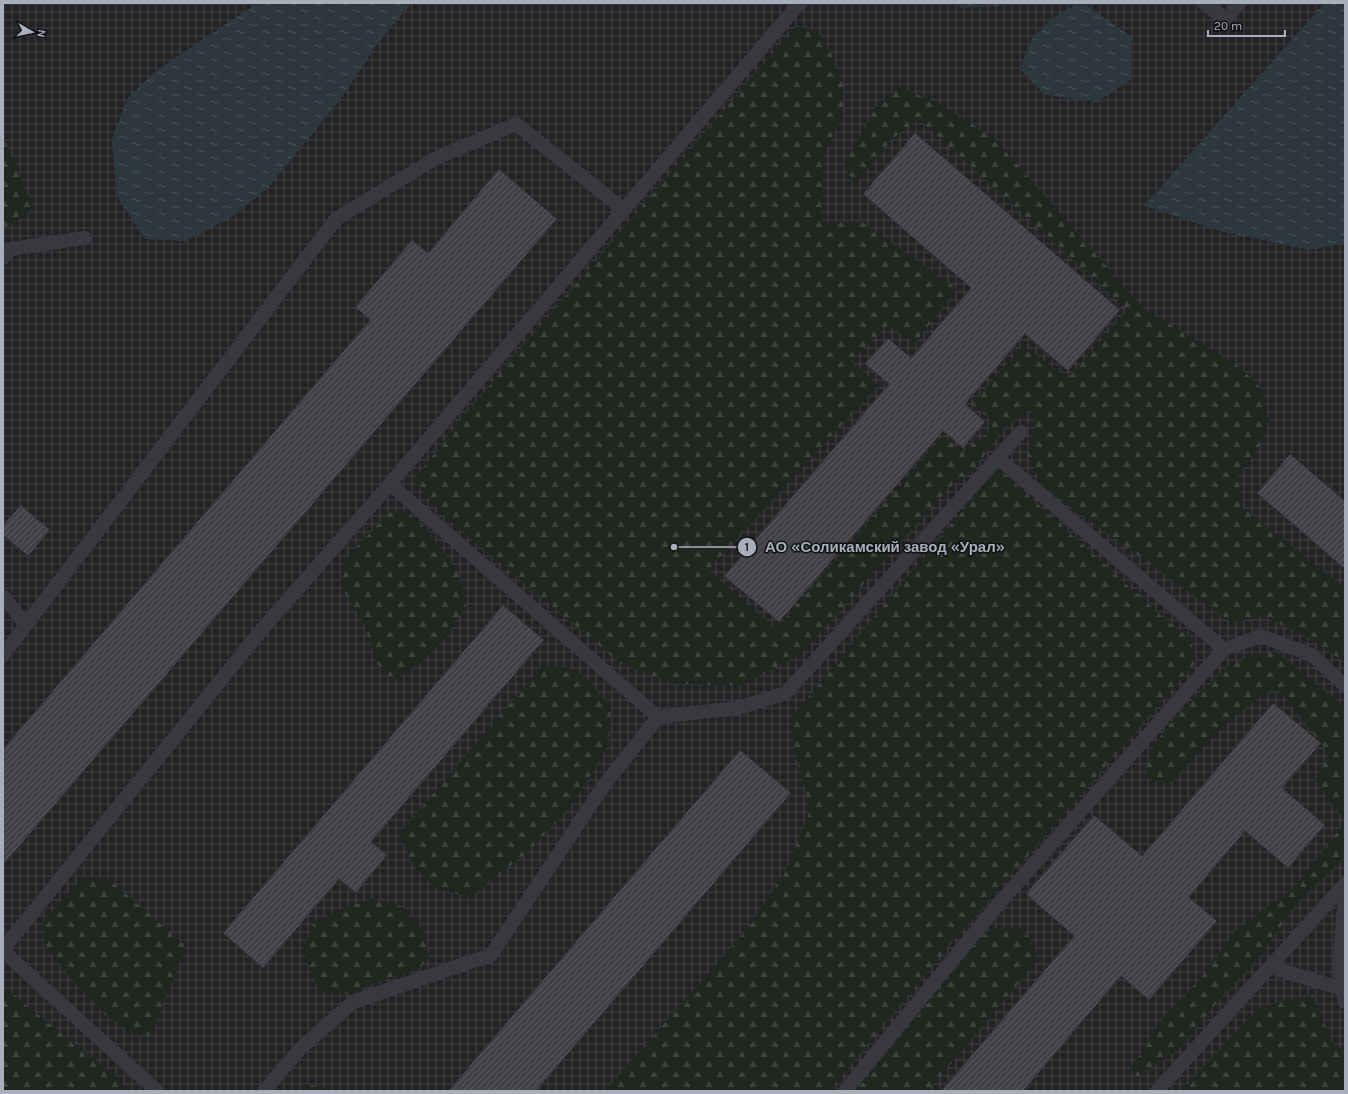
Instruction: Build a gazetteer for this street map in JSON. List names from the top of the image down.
{
  "places": ["АО «Соликамский завод «Урал»"],
  "scale_bar": "20 m",
  "north": "right"
}
